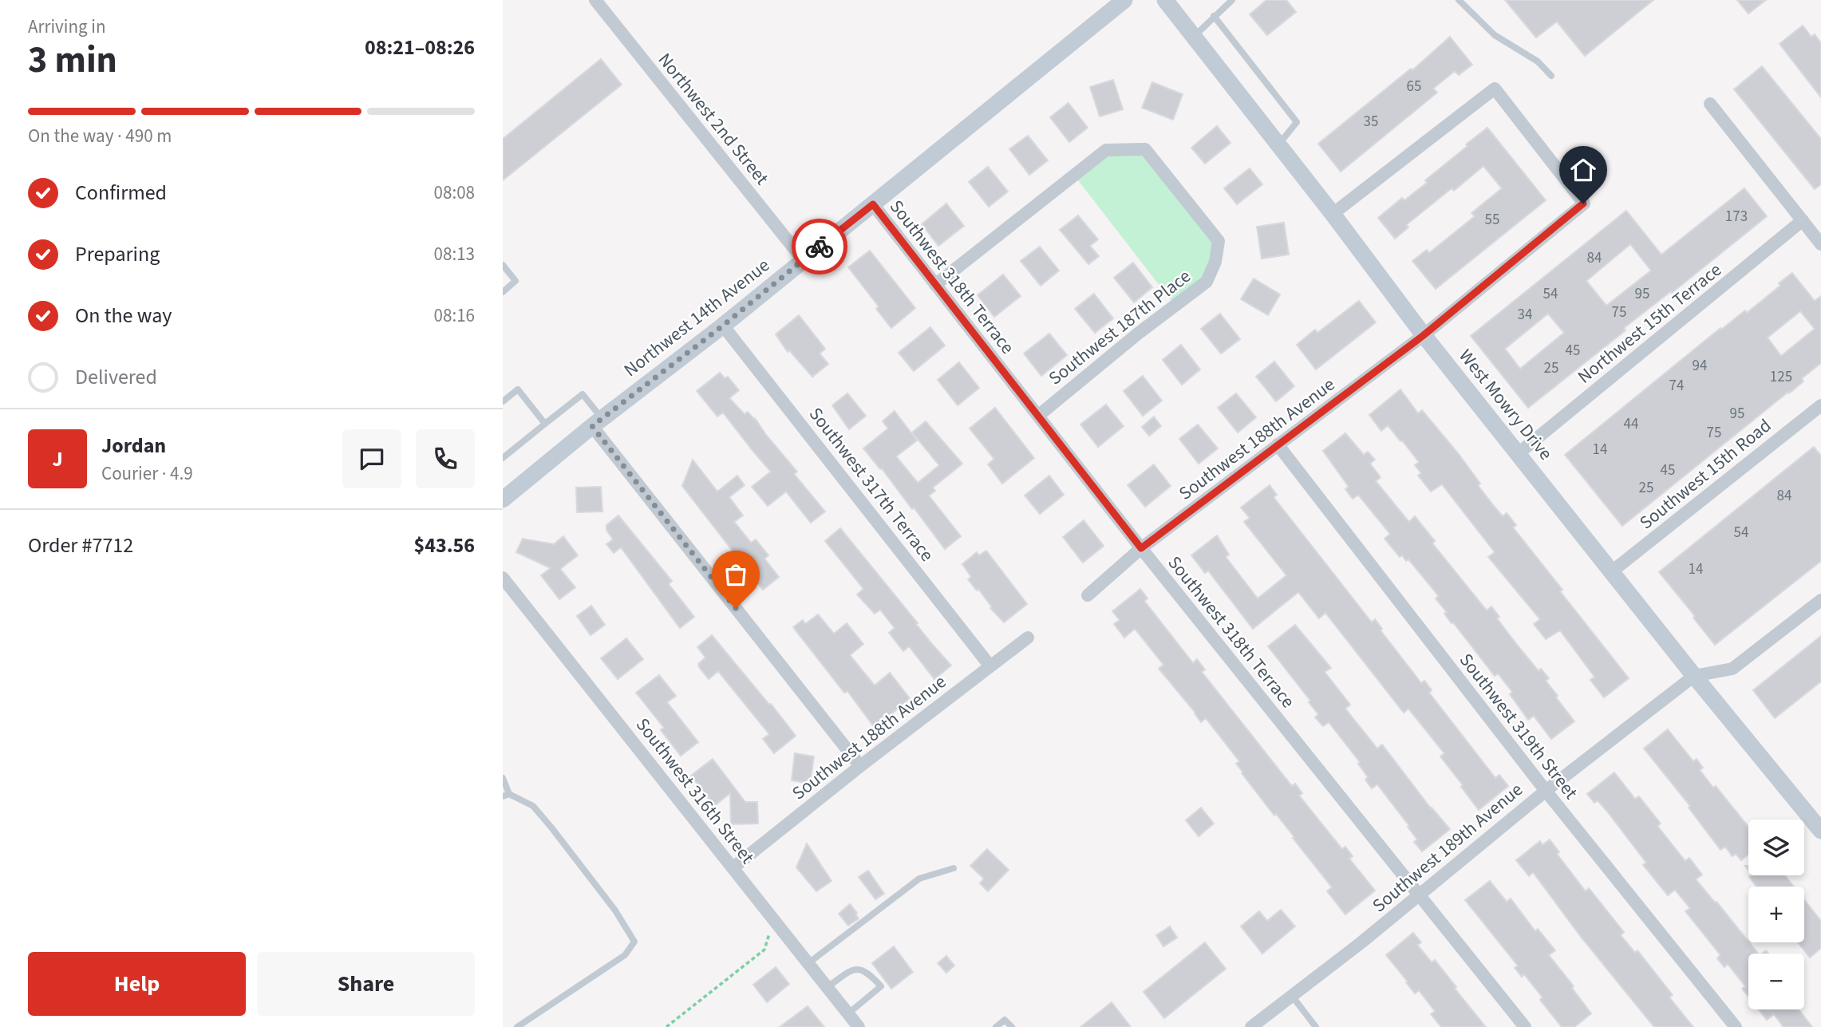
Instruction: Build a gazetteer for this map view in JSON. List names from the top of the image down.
{
  "streets": {
    "street": [
      "Northwest 2nd Street",
      "Southwest 318th Terrace",
      "Northwest 14th Avenue",
      "Northwest 15th Terrace",
      "Southwest 187th Place",
      "West Mowry Drive",
      "Southwest 188th Avenue",
      "Southwest 15th Road",
      "Southwest 317th Terrace",
      "Southwest 319th Street",
      "Southwest 316th Street",
      "Southwest 189th Avenue"
    ]
  },
  "crossings": [
    ["Northwest 2nd Street", "Northwest 14th Avenue"],
    ["Southwest 318th Terrace", "Northwest 14th Avenue"],
    ["Southwest 318th Terrace", "Southwest 187th Place"],
    ["Southwest 318th Terrace", "Southwest 188th Avenue"],
    ["Southwest 318th Terrace", "Southwest 189th Avenue"],
    ["Northwest 14th Avenue", "Southwest 317th Terrace"],
    ["Northwest 15th Terrace", "West Mowry Drive"],
    ["West Mowry Drive", "Southwest 188th Avenue"],
    ["West Mowry Drive", "Southwest 15th Road"],
    ["West Mowry Drive", "Southwest 189th Avenue"],
    ["Southwest 188th Avenue", "Southwest 317th Terrace"],
    ["Southwest 188th Avenue", "Southwest 319th Street"],
    ["Southwest 188th Avenue", "Southwest 316th Street"],
    ["Southwest 319th Street", "Southwest 189th Avenue"]
  ],
  "house_numbers": [
    "65",
    "35",
    "173",
    "55",
    "84",
    "54",
    "95",
    "75",
    "34",
    "45",
    "94",
    "25",
    "125",
    "74",
    "95",
    "44",
    "75",
    "14",
    "45",
    "25",
    "84",
    "54",
    "14"
  ],
  "page": {
    "heading": ["3 min", "Arriving in", "08:21–08:26"],
    "panel": [
      "Jordan",
      "Courier · 4.9",
      "Order #7712",
      "$43.56"
    ],
    "bar": "On the way · 490 m",
    "list": [
      ["Confirmed", "08:08"],
      ["Preparing", "08:13"],
      ["On the way", "08:16"],
      "Delivered"
    ],
    "round": "J",
    "map_buttons": ["+", "−"],
    "buttons": ["Help", "Share"]
  }
}
